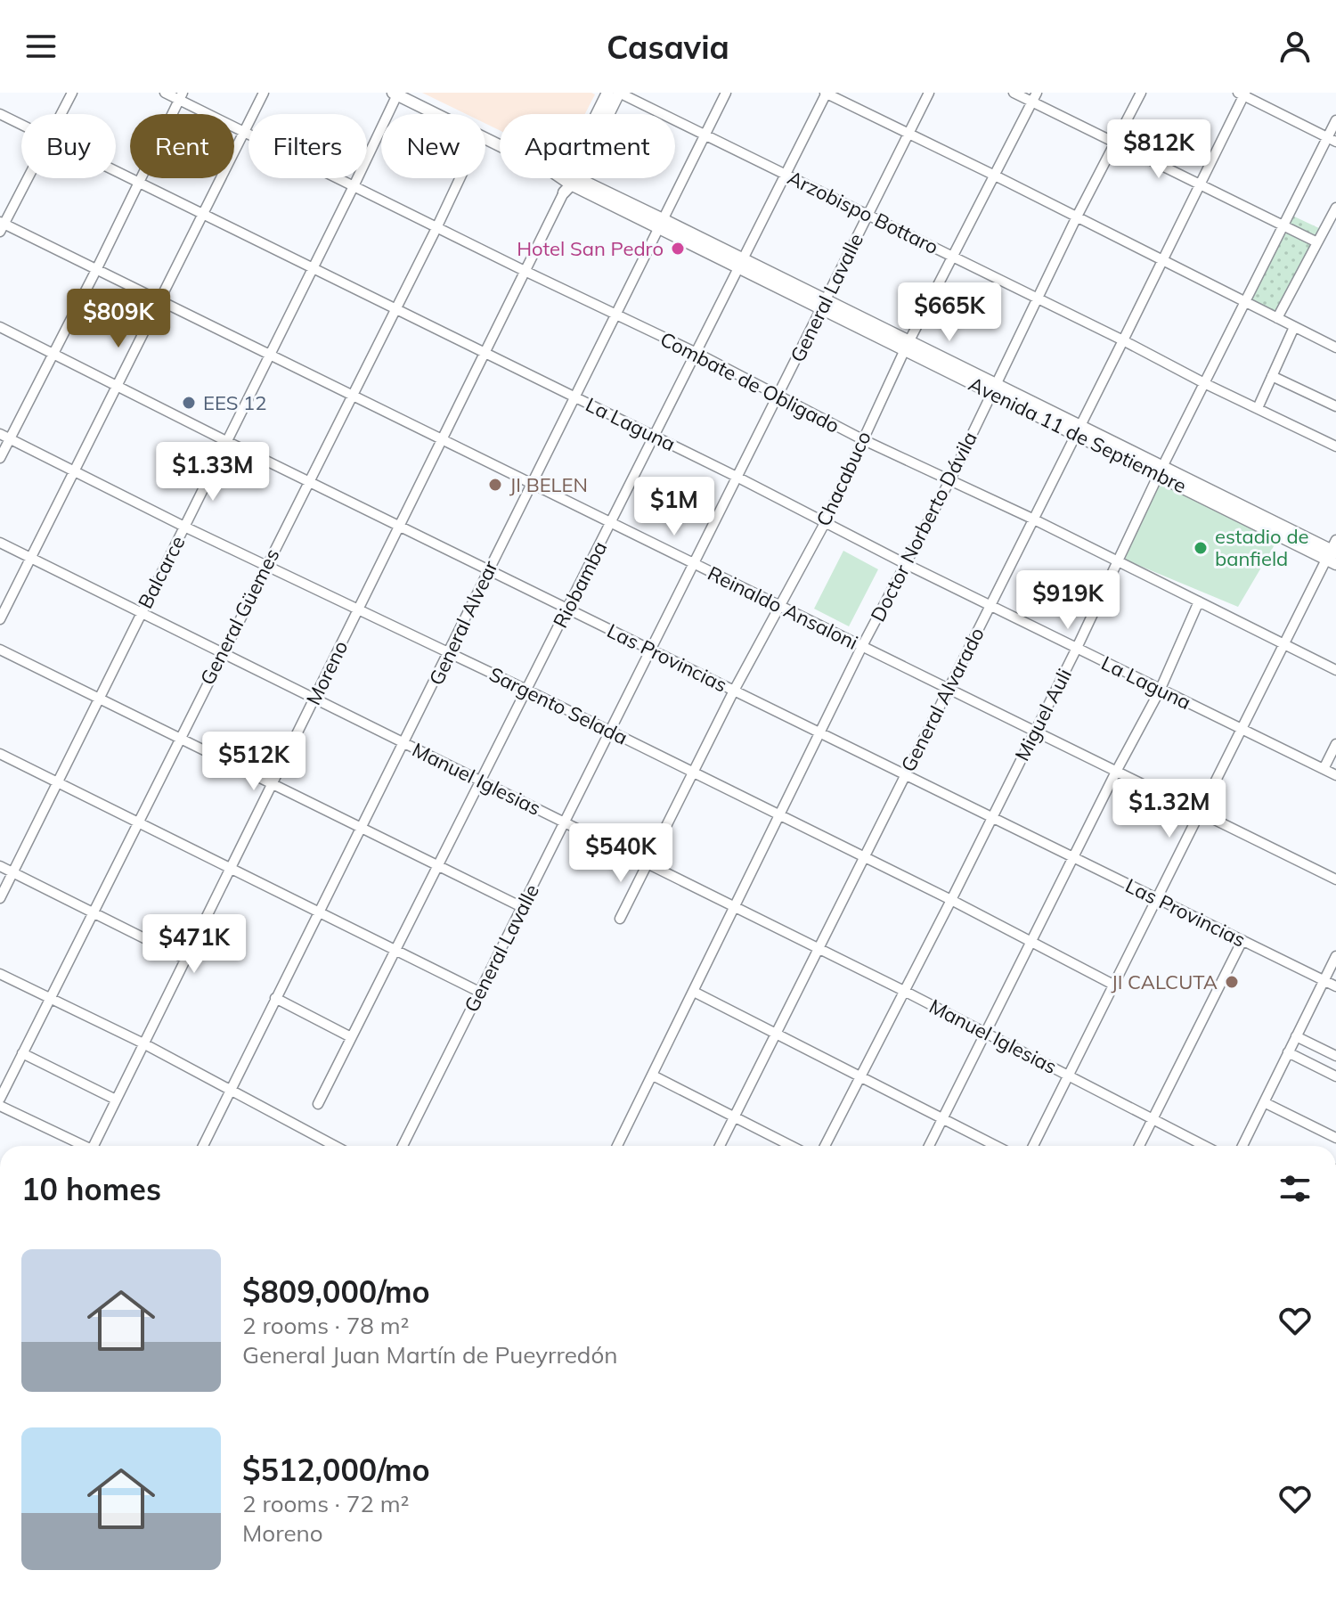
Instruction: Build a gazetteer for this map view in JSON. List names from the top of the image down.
{
  "streets": {
    "main road": ["Avenida 11 de Septiembre"],
    "street": [
      "Arzobispo Bottaro",
      "General Lavalle",
      "Combate de Obligado",
      "La Laguna",
      "Chacabuco",
      "Doctor Norberto Dávila",
      "Balcarce",
      "Riobamba",
      "Reinaldo Ansaloni",
      "General Güemes",
      "General Alvear",
      "Las Provincias",
      "Moreno",
      "General Alvarado",
      "Sargento Selada",
      "Miguel Auli",
      "Manuel Iglesias"
    ]
  },
  "crossings": [
    ["Arzobispo Bottaro", "General Lavalle"],
    ["Arzobispo Bottaro", "Chacabuco"],
    ["Arzobispo Bottaro", "Doctor Norberto Dávila"],
    ["Arzobispo Bottaro", "Riobamba"],
    ["Arzobispo Bottaro", "General Alvear"],
    ["Arzobispo Bottaro", "General Alvarado"],
    ["Arzobispo Bottaro", "Miguel Auli"],
    ["General Lavalle", "Combate de Obligado"],
    ["General Lavalle", "La Laguna"],
    ["General Lavalle", "Avenida 11 de Septiembre"],
    ["General Lavalle", "Reinaldo Ansaloni"],
    ["General Lavalle", "Las Provincias"],
    ["General Lavalle", "Sargento Selada"],
    ["General Lavalle", "Manuel Iglesias"],
    ["Combate de Obligado", "Chacabuco"],
    ["Combate de Obligado", "Doctor Norberto Dávila"],
    ["Combate de Obligado", "Balcarce"],
    ["Combate de Obligado", "Riobamba"],
    ["Combate de Obligado", "General Güemes"],
    ["Combate de Obligado", "General Alvear"],
    ["Combate de Obligado", "Moreno"],
    ["Combate de Obligado", "General Alvarado"],
    ["Combate de Obligado", "Miguel Auli"],
    ["La Laguna", "Chacabuco"],
    ["La Laguna", "Doctor Norberto Dávila"],
    ["La Laguna", "Balcarce"],
    ["La Laguna", "Riobamba"],
    ["La Laguna", "General Güemes"],
    ["La Laguna", "General Alvear"],
    ["La Laguna", "Moreno"],
    ["La Laguna", "General Alvarado"],
    ["La Laguna", "Miguel Auli"],
    ["Avenida 11 de Septiembre", "Chacabuco"],
    ["Avenida 11 de Septiembre", "Doctor Norberto Dávila"],
    ["Avenida 11 de Septiembre", "Balcarce"],
    ["Avenida 11 de Septiembre", "Riobamba"],
    ["Avenida 11 de Septiembre", "General Alvear"],
    ["Avenida 11 de Septiembre", "Moreno"],
    ["Avenida 11 de Septiembre", "General Alvarado"],
    ["Avenida 11 de Septiembre", "Miguel Auli"],
    ["Chacabuco", "Reinaldo Ansaloni"],
    ["Chacabuco", "Las Provincias"],
    ["Chacabuco", "Sargento Selada"],
    ["Chacabuco", "Manuel Iglesias"],
    ["Doctor Norberto Dávila", "Reinaldo Ansaloni"],
    ["Doctor Norberto Dávila", "Las Provincias"],
    ["Doctor Norberto Dávila", "Sargento Selada"],
    ["Doctor Norberto Dávila", "Manuel Iglesias"],
    ["Balcarce", "Reinaldo Ansaloni"],
    ["Balcarce", "Las Provincias"],
    ["Balcarce", "Sargento Selada"],
    ["Balcarce", "Manuel Iglesias"],
    ["Riobamba", "Reinaldo Ansaloni"],
    ["Riobamba", "Las Provincias"],
    ["Riobamba", "Sargento Selada"],
    ["Riobamba", "Manuel Iglesias"],
    ["Reinaldo Ansaloni", "General Güemes"],
    ["Reinaldo Ansaloni", "General Alvear"],
    ["Reinaldo Ansaloni", "Moreno"],
    ["Reinaldo Ansaloni", "General Alvarado"],
    ["Reinaldo Ansaloni", "Miguel Auli"],
    ["General Güemes", "Las Provincias"],
    ["General Güemes", "Sargento Selada"],
    ["General Güemes", "Manuel Iglesias"],
    ["General Alvear", "Las Provincias"],
    ["General Alvear", "Sargento Selada"],
    ["General Alvear", "Manuel Iglesias"],
    ["Las Provincias", "Moreno"],
    ["Las Provincias", "General Alvarado"],
    ["Las Provincias", "Miguel Auli"],
    ["Moreno", "Sargento Selada"],
    ["Moreno", "Manuel Iglesias"],
    ["General Alvarado", "Sargento Selada"],
    ["General Alvarado", "Manuel Iglesias"],
    ["Sargento Selada", "Miguel Auli"],
    ["Miguel Auli", "Manuel Iglesias"]
  ],
  "places": [
    "Hotel San Pedro",
    "EES 12",
    "JI BELEN",
    "estadio de banfield",
    "JI CALCUTA"
  ],
  "page": {
    "header": "Casavia",
    "chip": [
      "Buy",
      "Rent",
      "Filters",
      "New",
      "Apartment"
    ],
    "price": [
      "$812K",
      "$665K",
      "$809K",
      "$1.33M",
      "$1M",
      "$919K",
      "$512K",
      "$1.32M",
      "$540K",
      "$471K"
    ],
    "heading": "10 homes",
    "list": [
      {
        "name": "$809,000/mo",
        "note": "2 rooms · 78 m² · General Juan Martín de Pueyrredón"
      },
      {
        "name": "$512,000/mo",
        "note": "2 rooms · 72 m² · Moreno"
      }
    ]
  }
}
